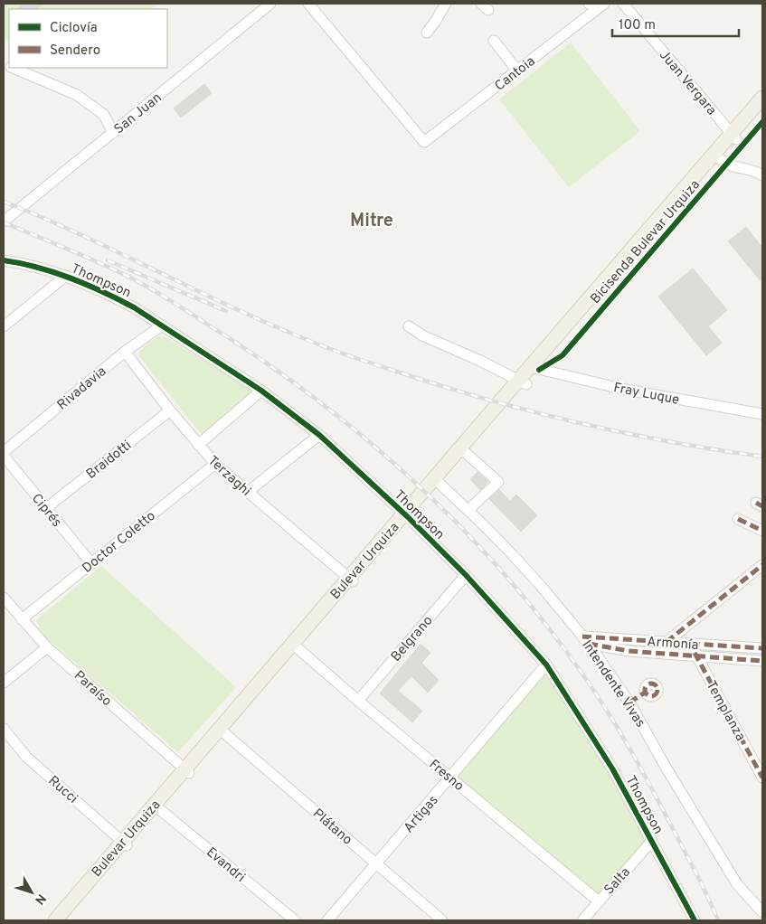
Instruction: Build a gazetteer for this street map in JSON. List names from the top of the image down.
{
  "streets": {
    "main road": ["Bulevar Urquiza"],
    "street": [
      "Cantoia",
      "Juan Vergara",
      "San Juan",
      "Thompson",
      "Rivadavia",
      "Fray Luque",
      "Braidotti",
      "Terzaghi",
      "Ciprés",
      "Doctor Coletto",
      "Belgrano",
      "Armonía",
      "Intendente Vivas",
      "Paraíso",
      "Templanza",
      "Fresno",
      "Rucci",
      "Artigas",
      "Plátano",
      "Evandri",
      "Salta"
    ],
    "cycle path": ["Bicisenda Bulevar Urquiza"]
  },
  "crossings": [
    ["Juan Vergara", "Bulevar Urquiza"],
    ["Thompson", "Rivadavia"],
    ["Thompson", "Bulevar Urquiza"],
    ["Thompson", "Belgrano"],
    ["Thompson", "Artigas"],
    ["Thompson", "Salta"],
    ["Rivadavia", "Terzaghi"],
    ["Rivadavia", "Ciprés"],
    ["Fray Luque", "Bulevar Urquiza"],
    ["Braidotti", "Terzaghi"],
    ["Braidotti", "Ciprés"],
    ["Terzaghi", "Doctor Coletto"],
    ["Terzaghi", "Bulevar Urquiza"],
    ["Ciprés", "Doctor Coletto"],
    ["Doctor Coletto", "Paraíso"],
    ["Bulevar Urquiza", "Intendente Vivas"],
    ["Bulevar Urquiza", "Paraíso"],
    ["Bulevar Urquiza", "Fresno"],
    ["Bulevar Urquiza", "Rucci"],
    ["Bulevar Urquiza", "Plátano"],
    ["Bulevar Urquiza", "Evandri"],
    ["Belgrano", "Fresno"],
    ["Armonía", "Intendente Vivas"],
    ["Armonía", "Templanza"],
    ["Fresno", "Artigas"],
    ["Fresno", "Salta"],
    ["Artigas", "Plátano"]
  ],
  "districts": ["Mitre"],
  "legend": ["Ciclovía", "Sendero"],
  "scale_bar": "100 m",
  "north": "bottom right"
}
